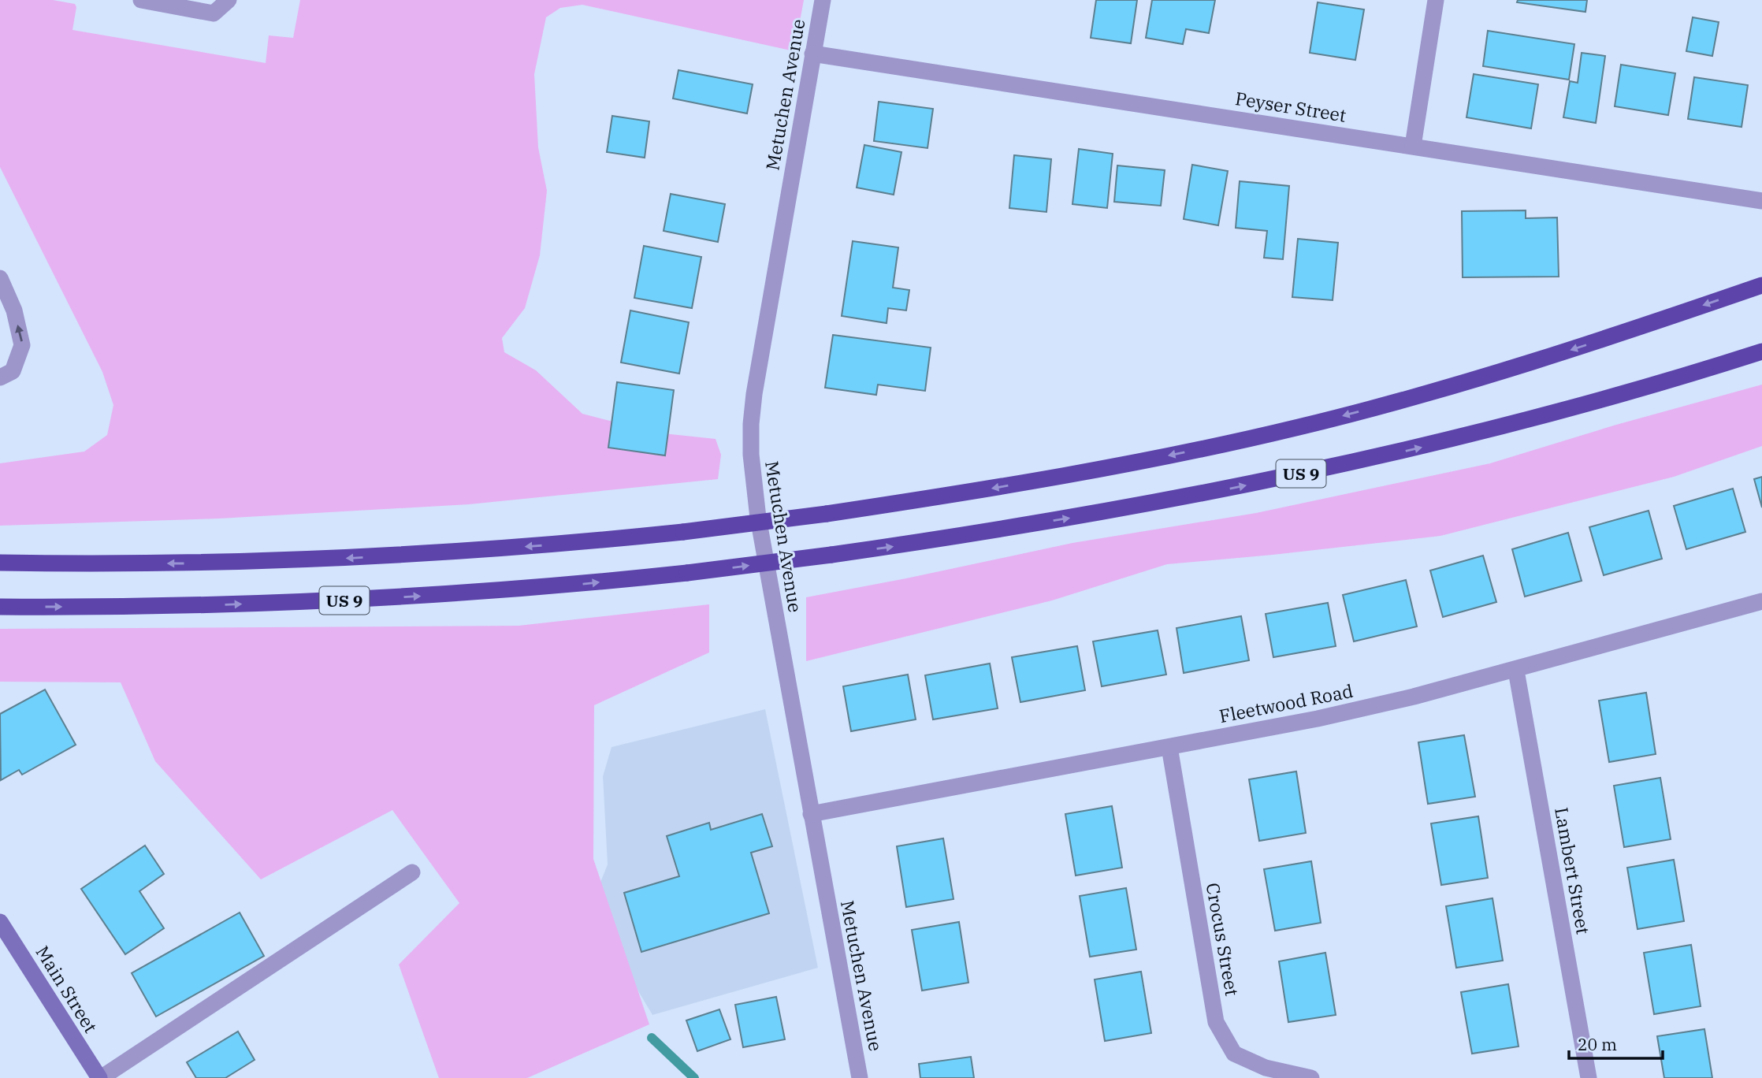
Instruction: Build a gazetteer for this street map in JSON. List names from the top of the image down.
{
  "streets": {
    "highway": ["US 9"],
    "main road": ["Main Street"],
    "street": [
      "Metuchen Avenue",
      "Peyser Street",
      "Fleetwood Road",
      "Lambert Street",
      "Crocus Street"
    ]
  },
  "crossings": [
    ["Metuchen Avenue", "Peyser Street"],
    ["Metuchen Avenue", "Fleetwood Road"],
    ["Fleetwood Road", "Lambert Street"],
    ["Fleetwood Road", "Crocus Street"]
  ],
  "scale_bar": "20 m"
}
